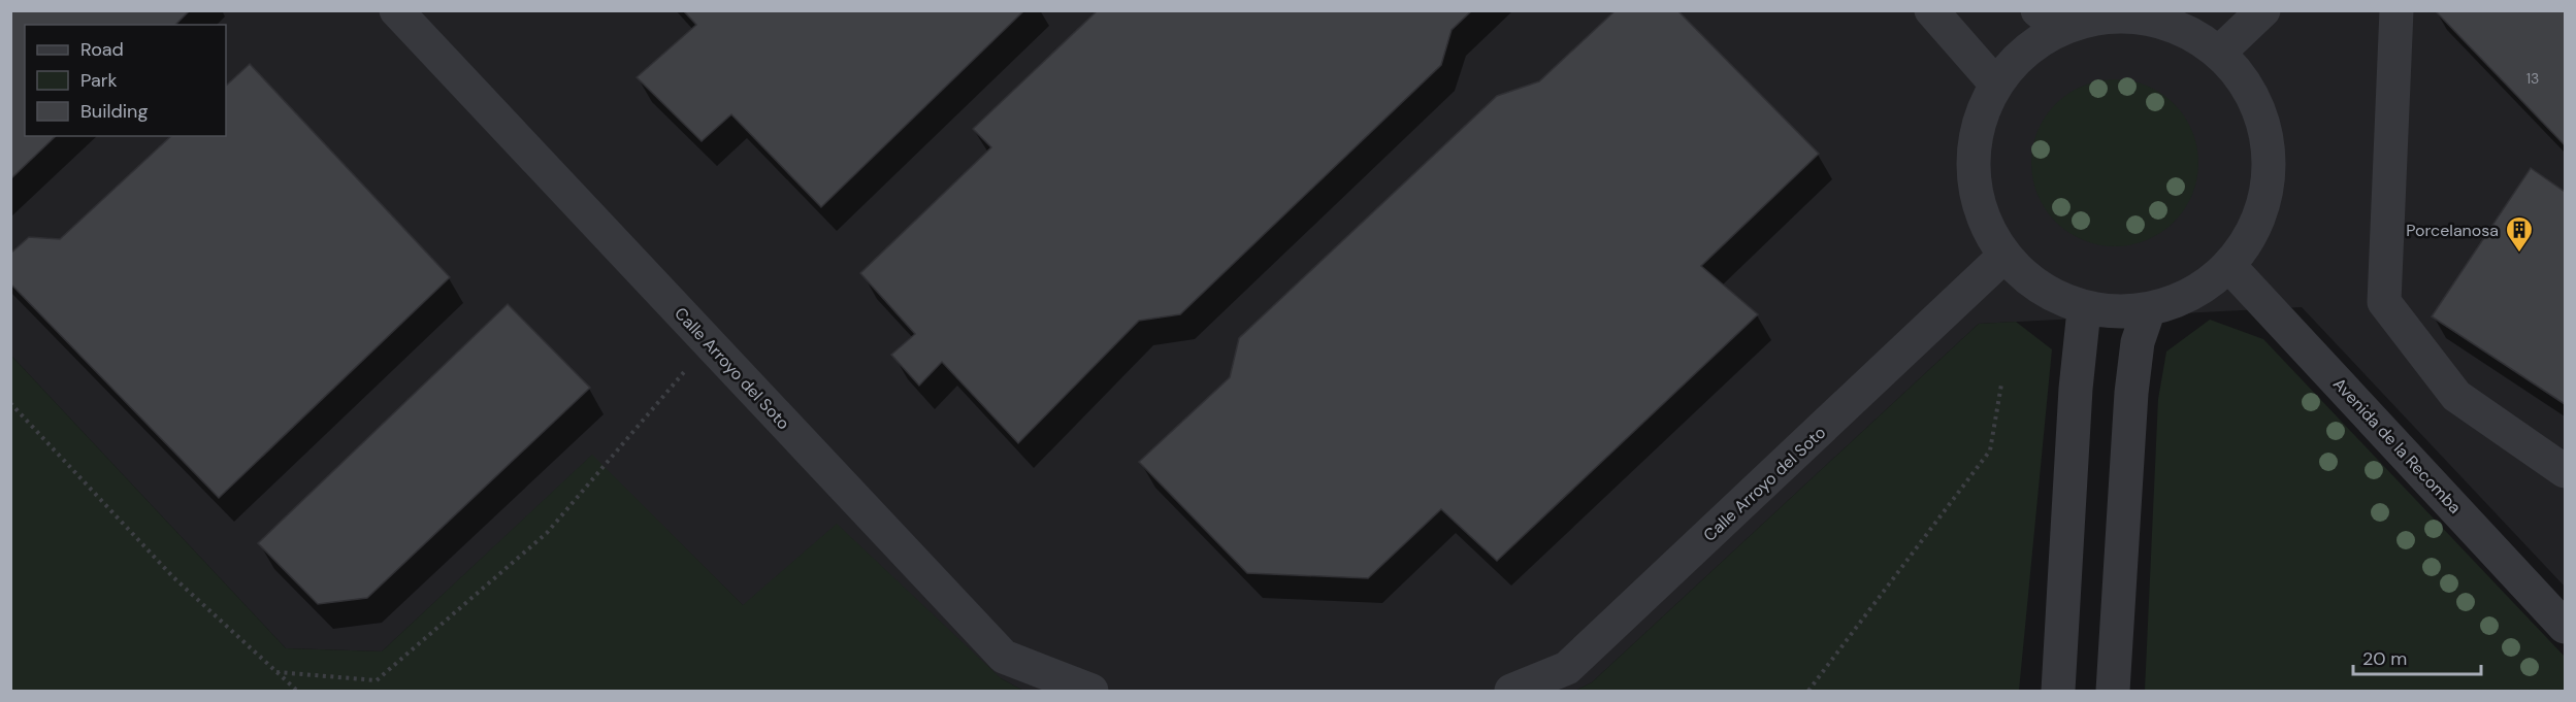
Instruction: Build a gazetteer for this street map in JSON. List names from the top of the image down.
{
  "streets": {
    "street": ["Calle Arroyo del Soto", "Avenida de la Recomba"]
  },
  "places": {
    "building": ["Porcelanosa"]
  },
  "house_numbers": ["13"],
  "legend": ["Road", "Park", "Building"],
  "scale_bar": "20 m"
}
